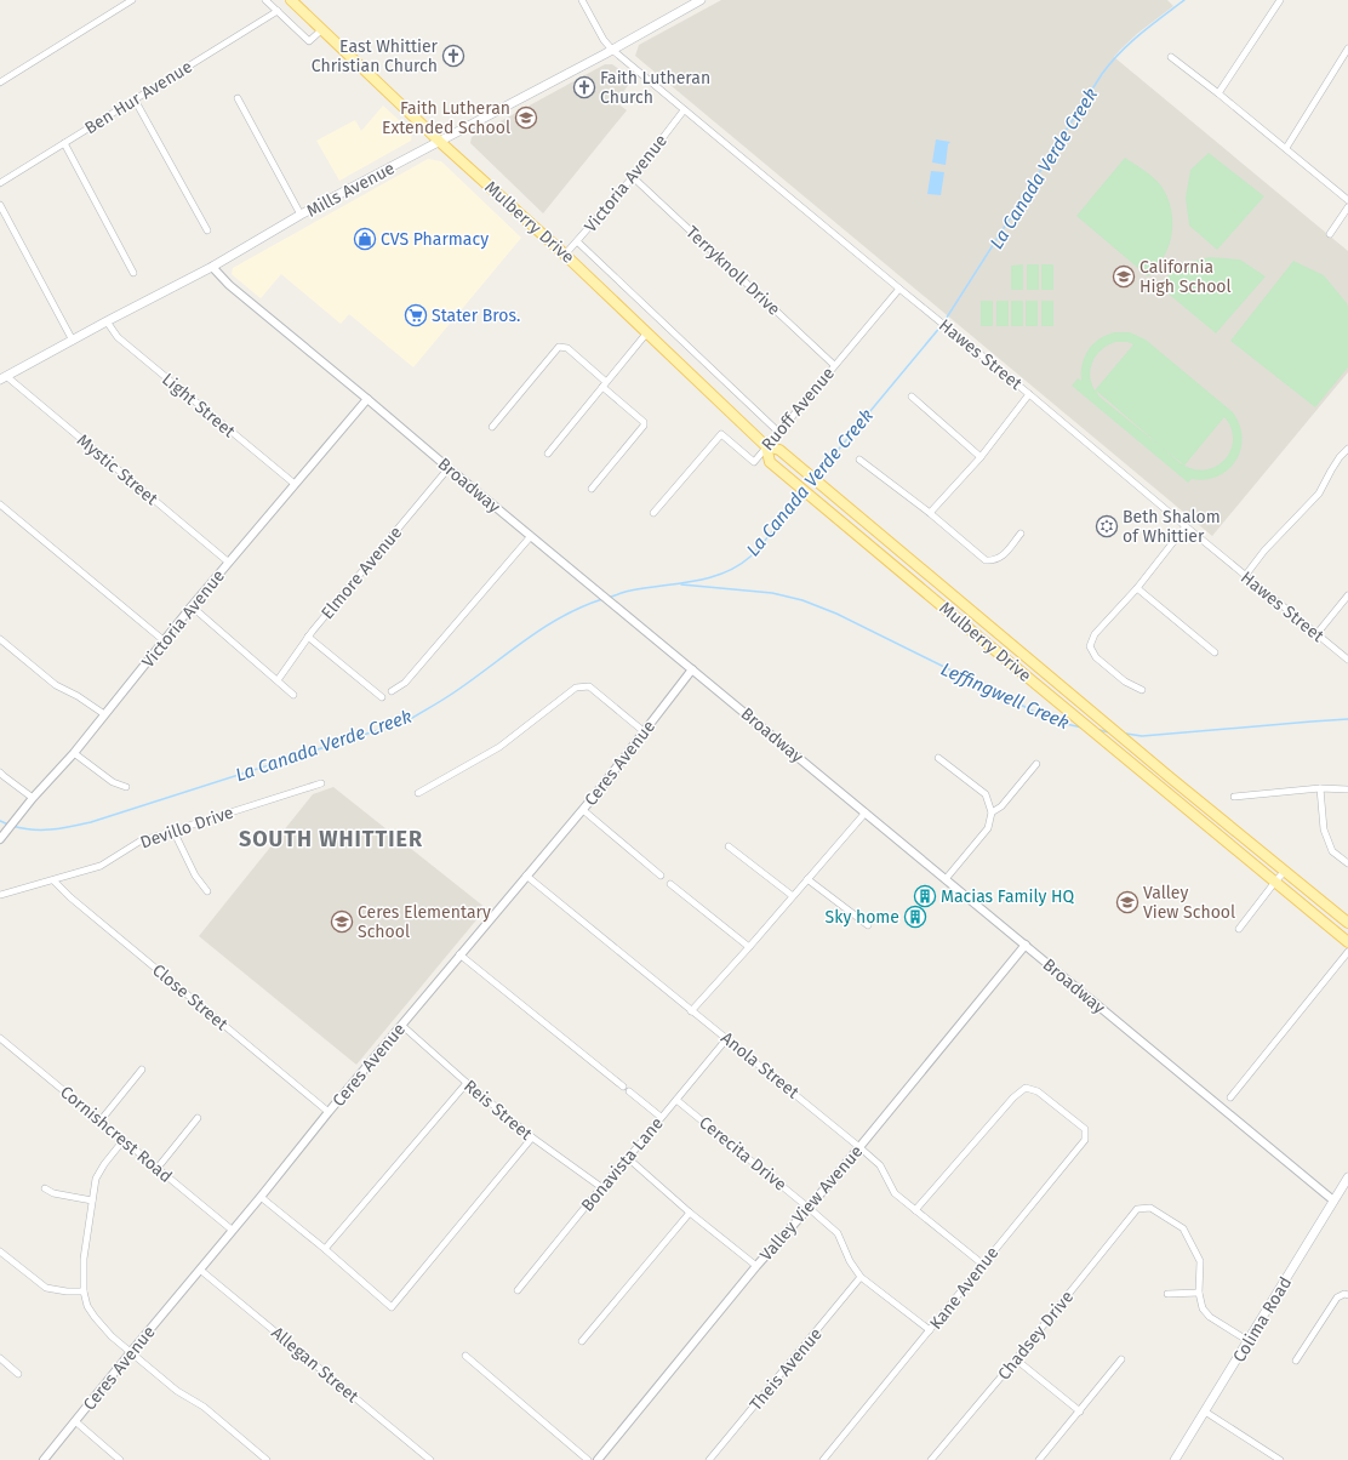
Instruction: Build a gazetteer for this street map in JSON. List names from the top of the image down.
{
  "streets": {
    "main road": ["Mills Avenue", "Mulberry Drive", "Colima Road"],
    "street": [
      "Ben Hur Avenue",
      "Victoria Avenue",
      "Terryknoll Drive",
      "Hawes Street",
      "Light Street",
      "Ruoff Avenue",
      "Mystic Street",
      "Broadway",
      "Elmore Avenue",
      "Ceres Avenue",
      "Devillo Drive",
      "Close Street",
      "Anola Street",
      "Reis Street",
      "Cornishcrest Road",
      "Cerecita Drive",
      "Bonavista Lane",
      "Valley View Avenue",
      "Kane Avenue",
      "Chadsey Drive",
      "Allegan Street",
      "Theis Avenue"
    ]
  },
  "crossings": [
    ["Victoria Avenue", "Mulberry Drive"],
    ["Victoria Avenue", "Terryknoll Drive"],
    ["Victoria Avenue", "Hawes Street"],
    ["Victoria Avenue", "Light Street"],
    ["Victoria Avenue", "Mystic Street"],
    ["Victoria Avenue", "Broadway"],
    ["Mills Avenue", "Mulberry Drive"],
    ["Mills Avenue", "Hawes Street"],
    ["Mills Avenue", "Light Street"],
    ["Mills Avenue", "Mystic Street"],
    ["Mills Avenue", "Broadway"],
    ["Mulberry Drive", "Ruoff Avenue"],
    ["Terryknoll Drive", "Ruoff Avenue"],
    ["Hawes Street", "Ruoff Avenue"],
    ["Broadway", "Elmore Avenue"],
    ["Broadway", "Ceres Avenue"],
    ["Broadway", "Valley View Avenue"],
    ["Broadway", "Colima Road"],
    ["Ceres Avenue", "Close Street"],
    ["Ceres Avenue", "Anola Street"],
    ["Ceres Avenue", "Reis Street"],
    ["Ceres Avenue", "Cornishcrest Road"],
    ["Ceres Avenue", "Allegan Street"],
    ["Devillo Drive", "Close Street"],
    ["Anola Street", "Bonavista Lane"],
    ["Anola Street", "Valley View Avenue"],
    ["Anola Street", "Kane Avenue"],
    ["Reis Street", "Bonavista Lane"],
    ["Cerecita Drive", "Bonavista Lane"],
    ["Cerecita Drive", "Valley View Avenue"],
    ["Cerecita Drive", "Kane Avenue"],
    ["Cerecita Drive", "Theis Avenue"]
  ],
  "districts": ["SOUTH WHITTIER"],
  "water": ["La Canada Verde Creek", "Leffingwell Creek"],
  "places": {
    "church": ["East Whittier Christian Church", "Faith Lutheran Church"],
    "school or university": [
      "Faith Lutheran Extended School",
      "California High School",
      "Valley View School",
      "Ceres Elementary School"
    ],
    "shop": ["CVS Pharmacy"],
    "supermarket": ["Stater Bros."],
    "synagogue": ["Beth Shalom of Whittier"],
    "building": ["Macias Family HQ", "Sky home"]
  }
}
